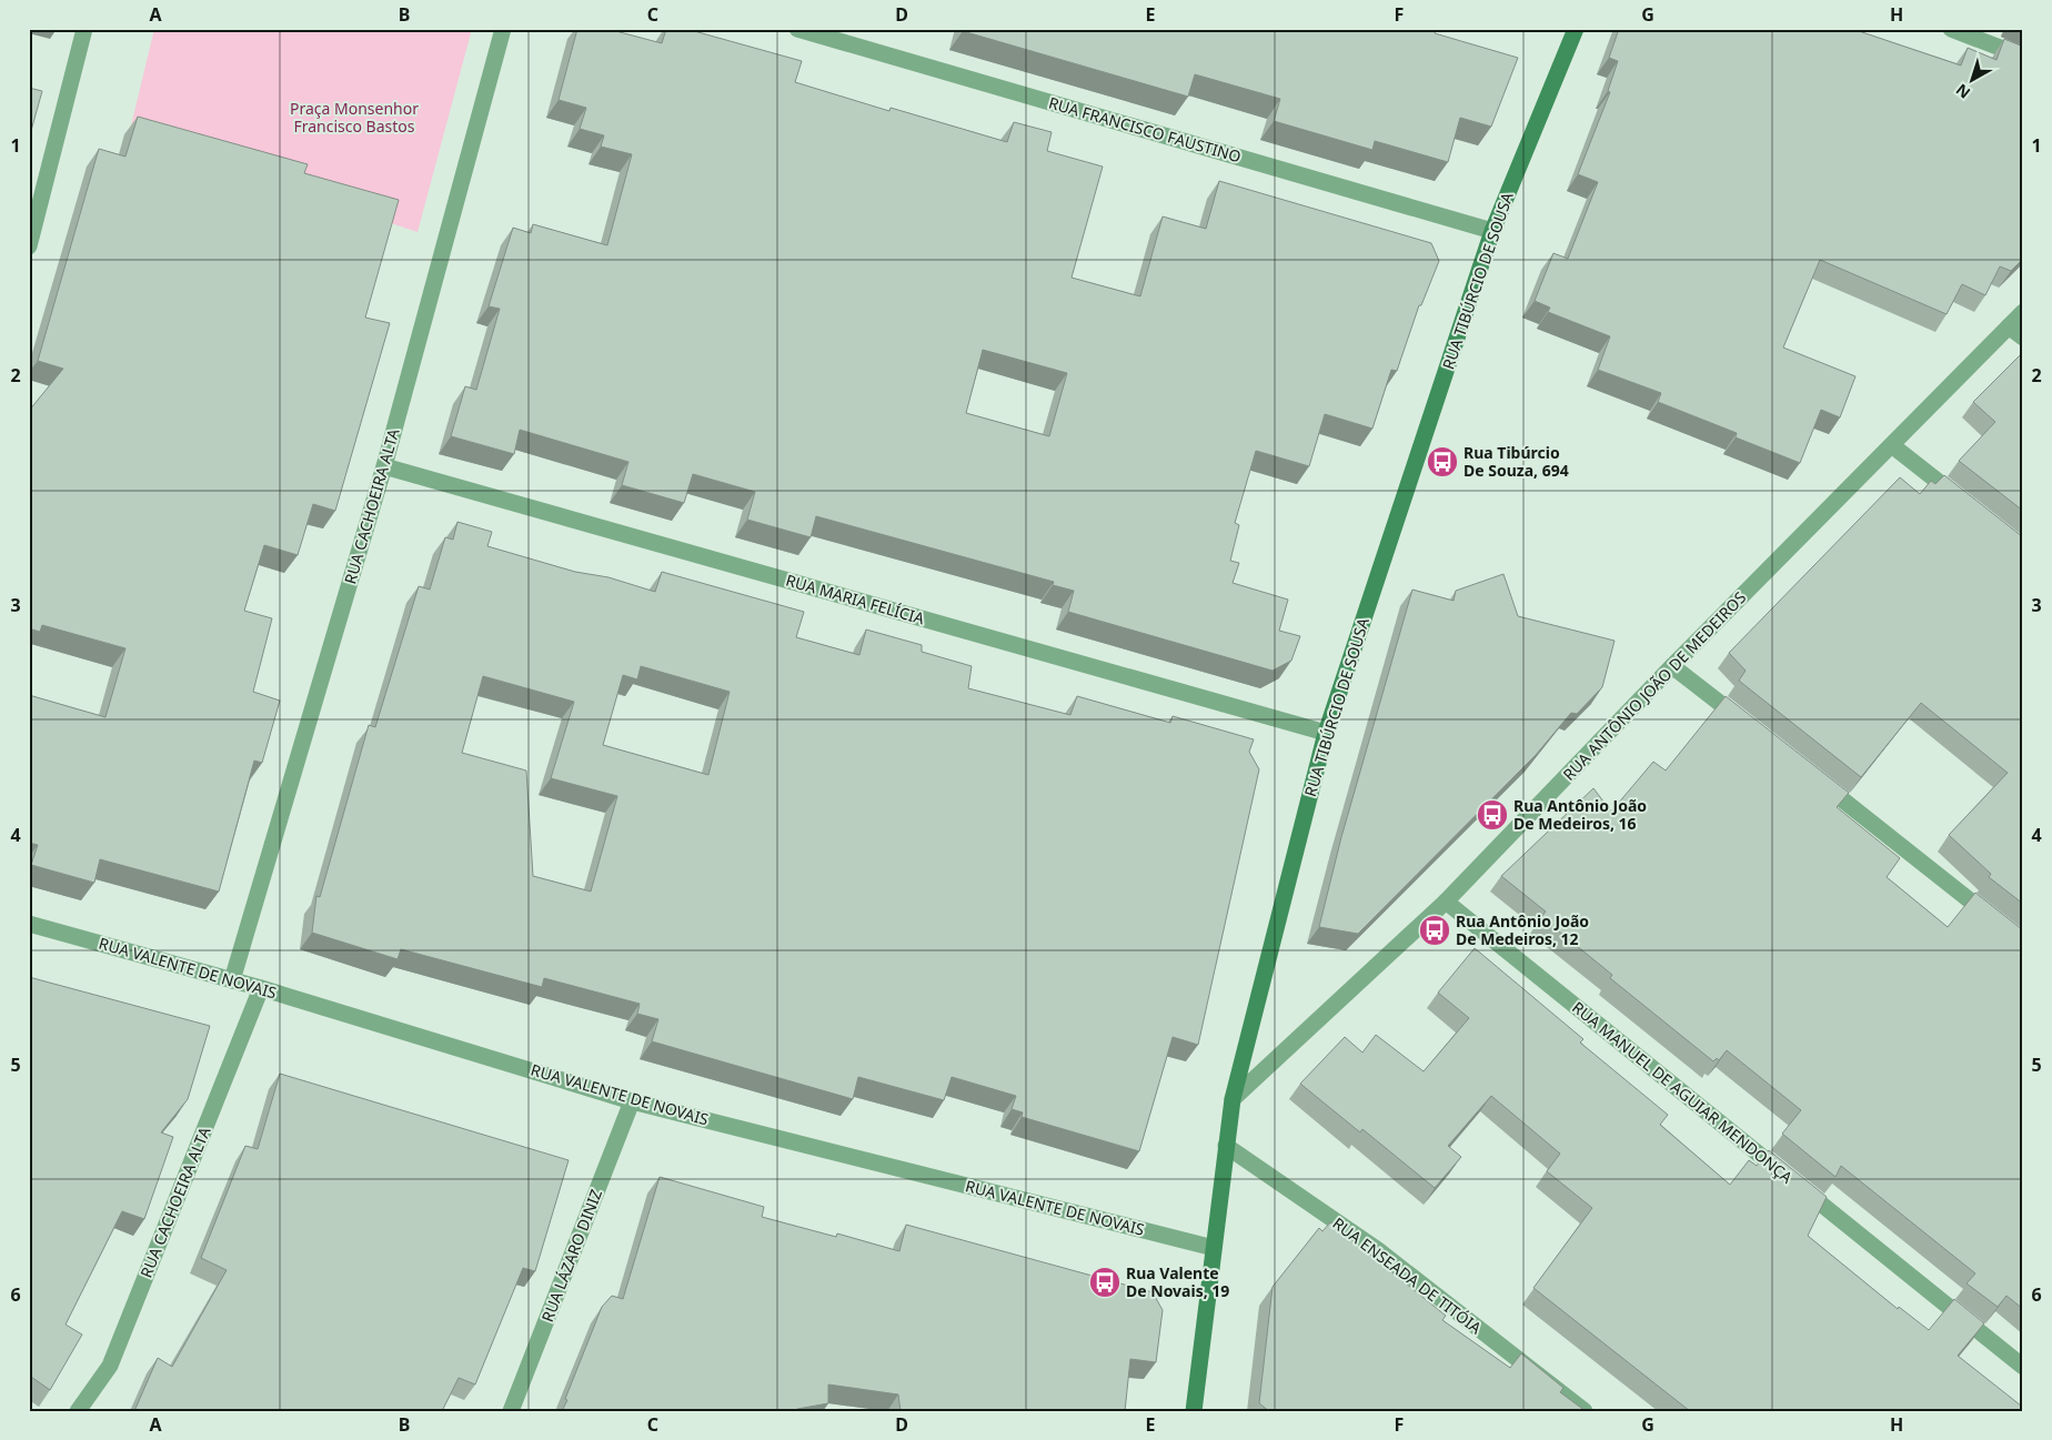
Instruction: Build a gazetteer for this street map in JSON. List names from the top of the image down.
{
  "streets": {
    "main road": ["RUA TIBÚRCIO DE SOUSA"],
    "street": [
      "RUA FRANCISCO FAUSTINO",
      "RUA CACHOEIRA ALTA",
      "RUA MARIA FELÍCIA",
      "RUA ANTÔNIO JOÃO DE MEDEIROS",
      "RUA VALENTE DE NOVAIS",
      "RUA MANUEL DE AGUIAR MENDONÇA",
      "RUA LÁZARO DINIZ",
      "RUA ENSEADA DE TITÓIA"
    ]
  },
  "crossings": [
    ["RUA FRANCISCO FAUSTINO", "RUA TIBÚRCIO DE SOUSA"],
    ["RUA TIBÚRCIO DE SOUSA", "RUA MARIA FELÍCIA"],
    ["RUA TIBÚRCIO DE SOUSA", "RUA ANTÔNIO JOÃO DE MEDEIROS"],
    ["RUA TIBÚRCIO DE SOUSA", "RUA VALENTE DE NOVAIS"],
    ["RUA TIBÚRCIO DE SOUSA", "RUA ENSEADA DE TITÓIA"],
    ["RUA CACHOEIRA ALTA", "RUA MARIA FELÍCIA"],
    ["RUA CACHOEIRA ALTA", "RUA VALENTE DE NOVAIS"],
    ["RUA ANTÔNIO JOÃO DE MEDEIROS", "RUA MANUEL DE AGUIAR MENDONÇA"],
    ["RUA VALENTE DE NOVAIS", "RUA LÁZARO DINIZ"]
  ],
  "parks": ["Praça Monsenhor Francisco Bastos"],
  "places": {
    "bus stop": [
      "Rua Tibúrcio De Souza, 694",
      "Rua Antônio João De Medeiros, 16",
      "Rua Antônio João De Medeiros, 12",
      "Rua Valente De Novais, 19"
    ]
  },
  "north": "bottom left",
  "grid": {
    "columns": [
      "A",
      "B",
      "C",
      "D",
      "E",
      "F",
      "G",
      "H"
    ],
    "rows": [
      "1",
      "2",
      "3",
      "4",
      "5",
      "6"
    ]
  }
}
